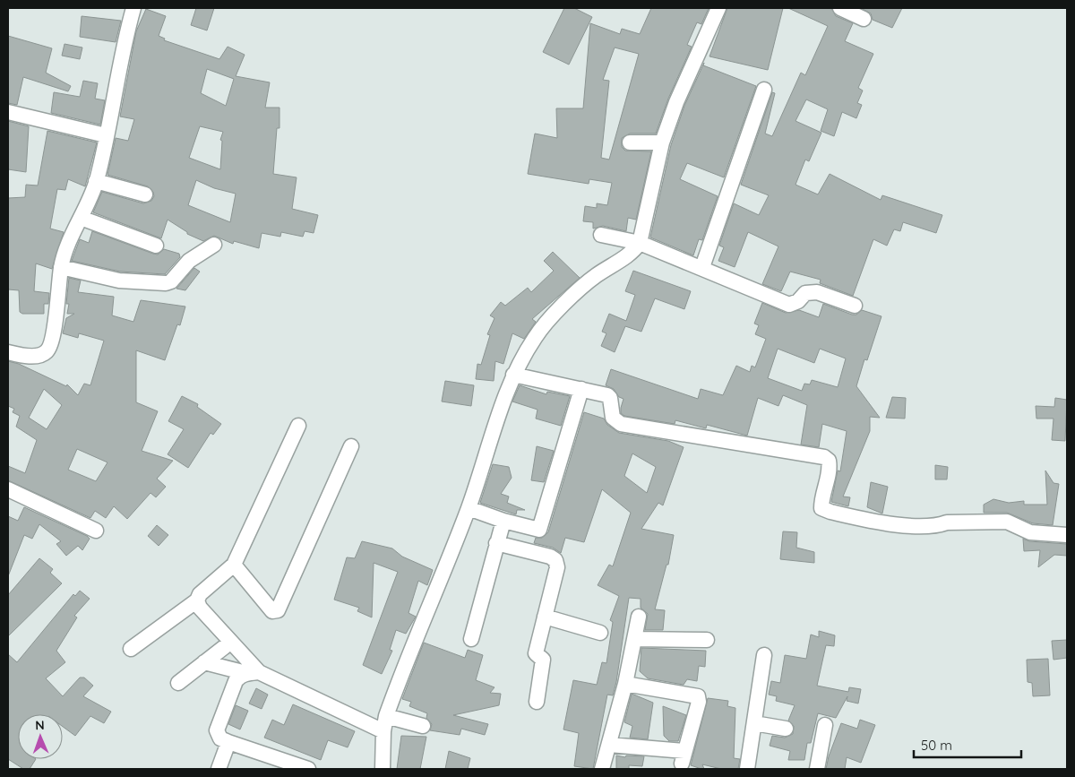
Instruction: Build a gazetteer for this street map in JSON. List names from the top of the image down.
{
  "scale_bar": "50 m",
  "north": "top"
}
